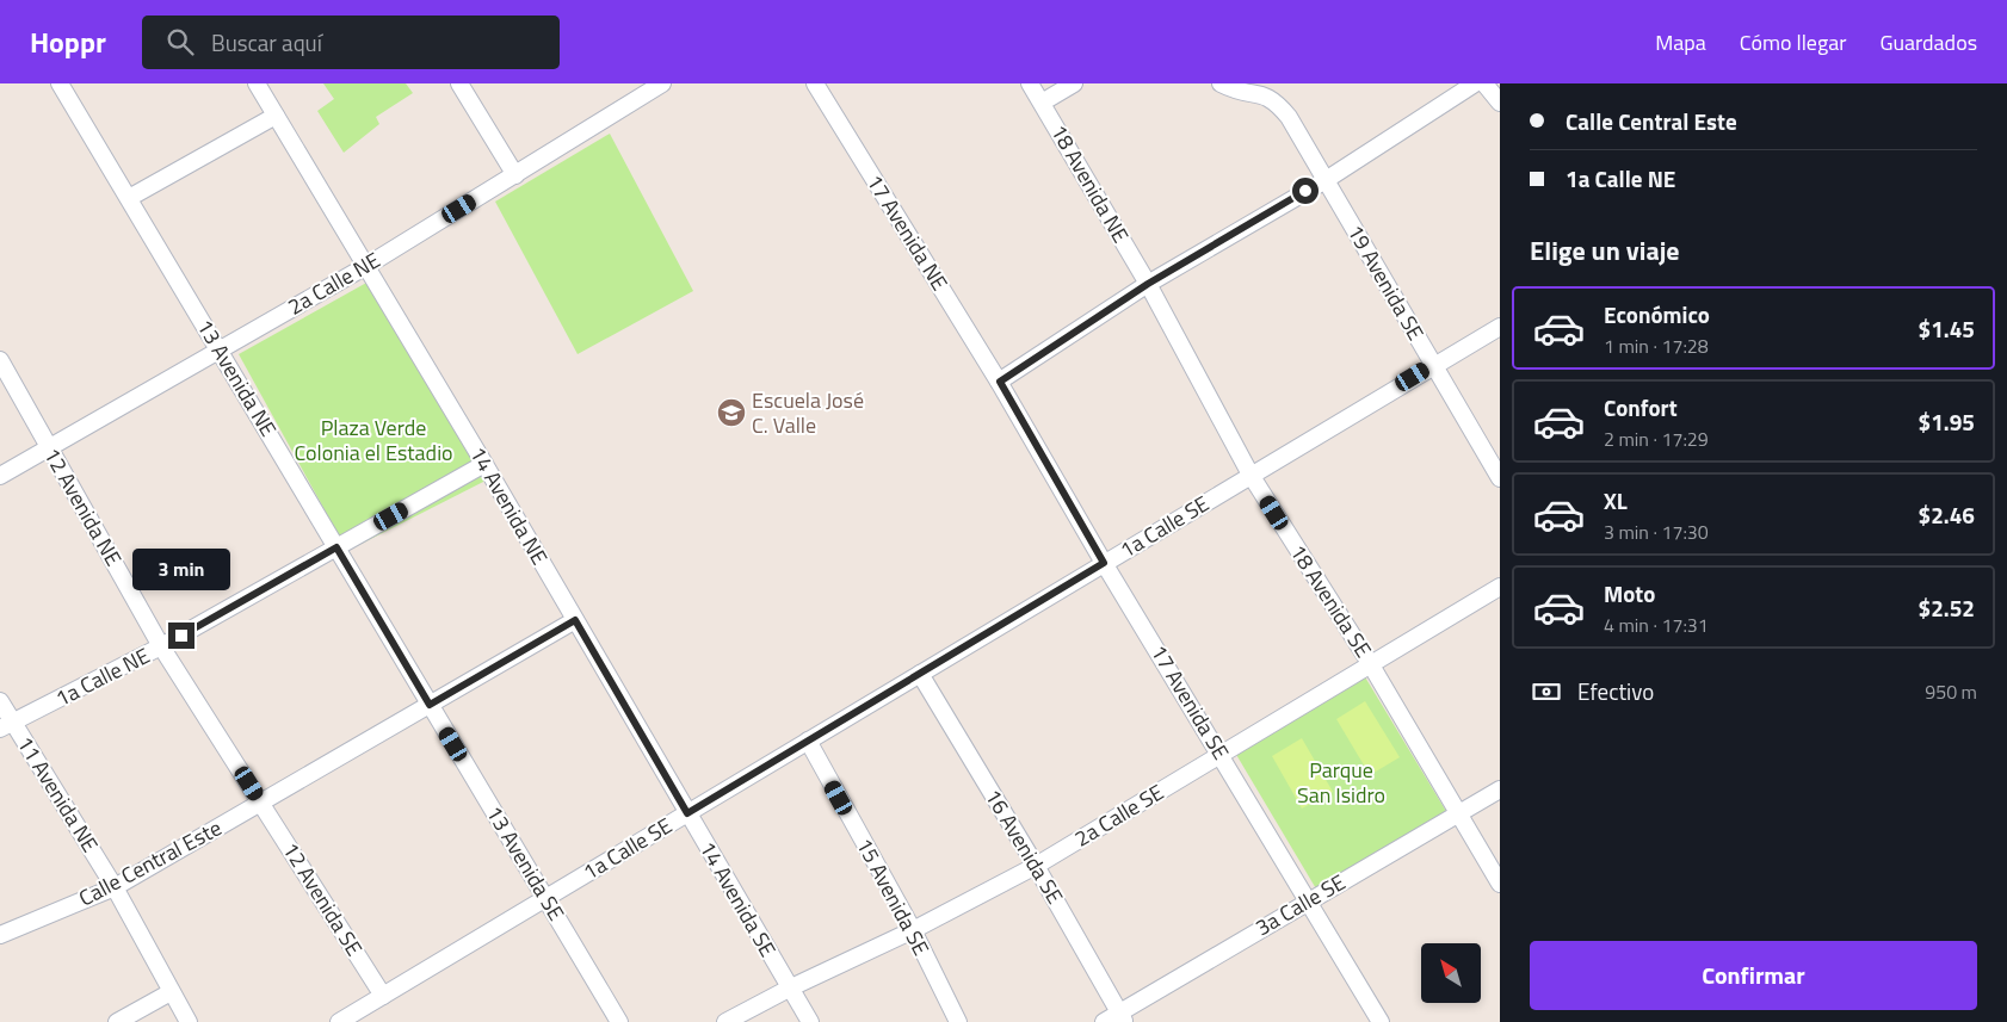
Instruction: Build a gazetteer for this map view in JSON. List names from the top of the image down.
{
  "streets": {
    "street": [
      "18 Avenida NE",
      "17 Avenida NE",
      "19 Avenida SE",
      "2a Calle NE",
      "13 Avenida NE",
      "14 Avenida NE",
      "12 Avenida NE",
      "1a Calle SE",
      "18 Avenida SE",
      "1a Calle NE",
      "17 Avenida SE",
      "11 Avenida NE",
      "2a Calle SE",
      "16 Avenida SE",
      "Calle Central Este",
      "13 Avenida SE",
      "15 Avenida SE",
      "12 Avenida SE",
      "14 Avenida SE",
      "3a Calle SE"
    ]
  },
  "crossings": [
    ["18 Avenida NE", "18 Avenida SE"],
    ["17 Avenida NE", "17 Avenida SE"],
    ["19 Avenida SE", "1a Calle SE"],
    ["2a Calle NE", "13 Avenida NE"],
    ["2a Calle NE", "14 Avenida NE"],
    ["2a Calle NE", "12 Avenida NE"],
    ["13 Avenida NE", "1a Calle NE"],
    ["13 Avenida NE", "Calle Central Este"],
    ["13 Avenida NE", "13 Avenida SE"],
    ["14 Avenida NE", "1a Calle NE"],
    ["14 Avenida NE", "Calle Central Este"],
    ["14 Avenida NE", "14 Avenida SE"],
    ["12 Avenida NE", "1a Calle NE"],
    ["12 Avenida NE", "Calle Central Este"],
    ["12 Avenida NE", "12 Avenida SE"],
    ["1a Calle SE", "18 Avenida SE"],
    ["1a Calle SE", "17 Avenida SE"],
    ["1a Calle SE", "16 Avenida SE"],
    ["1a Calle SE", "13 Avenida SE"],
    ["1a Calle SE", "15 Avenida SE"],
    ["1a Calle SE", "12 Avenida SE"],
    ["1a Calle SE", "14 Avenida SE"],
    ["18 Avenida SE", "2a Calle SE"],
    ["18 Avenida SE", "3a Calle SE"],
    ["1a Calle NE", "11 Avenida NE"],
    ["17 Avenida SE", "2a Calle SE"],
    ["17 Avenida SE", "3a Calle SE"],
    ["11 Avenida NE", "Calle Central Este"],
    ["2a Calle SE", "16 Avenida SE"],
    ["2a Calle SE", "15 Avenida SE"],
    ["2a Calle SE", "14 Avenida SE"],
    ["16 Avenida SE", "3a Calle SE"],
    ["Calle Central Este", "13 Avenida SE"],
    ["Calle Central Este", "12 Avenida SE"],
    ["Calle Central Este", "14 Avenida SE"]
  ],
  "parks": ["Plaza Verde Colonia el Estadio", "Parque San Isidro"],
  "places": {
    "school or university": ["Escuela José C. Valle"]
  },
  "north": "top left",
  "page": {
    "header": "Hoppr",
    "search": "Buscar aquí",
    "nav": ["Mapa", "Cómo llegar", "Guardados"],
    "banner": ["Calle Central Este", "1a Calle NE"],
    "heading": "Elige un viaje",
    "list": [
      {
        "name": "Económico",
        "note": "1 min · 17:28",
        "value": "$1.45"
      },
      {
        "name": "Confort",
        "note": "2 min · 17:29",
        "value": "$1.95"
      },
      {
        "name": "XL",
        "note": "3 min · 17:30",
        "value": "$2.46"
      },
      {
        "name": "Moto",
        "note": "4 min · 17:31",
        "value": "$2.52"
      }
    ],
    "bubble": "3 min",
    "pay": ["Efectivo", "950 m"],
    "buttons": "Confirmar"
  }
}
